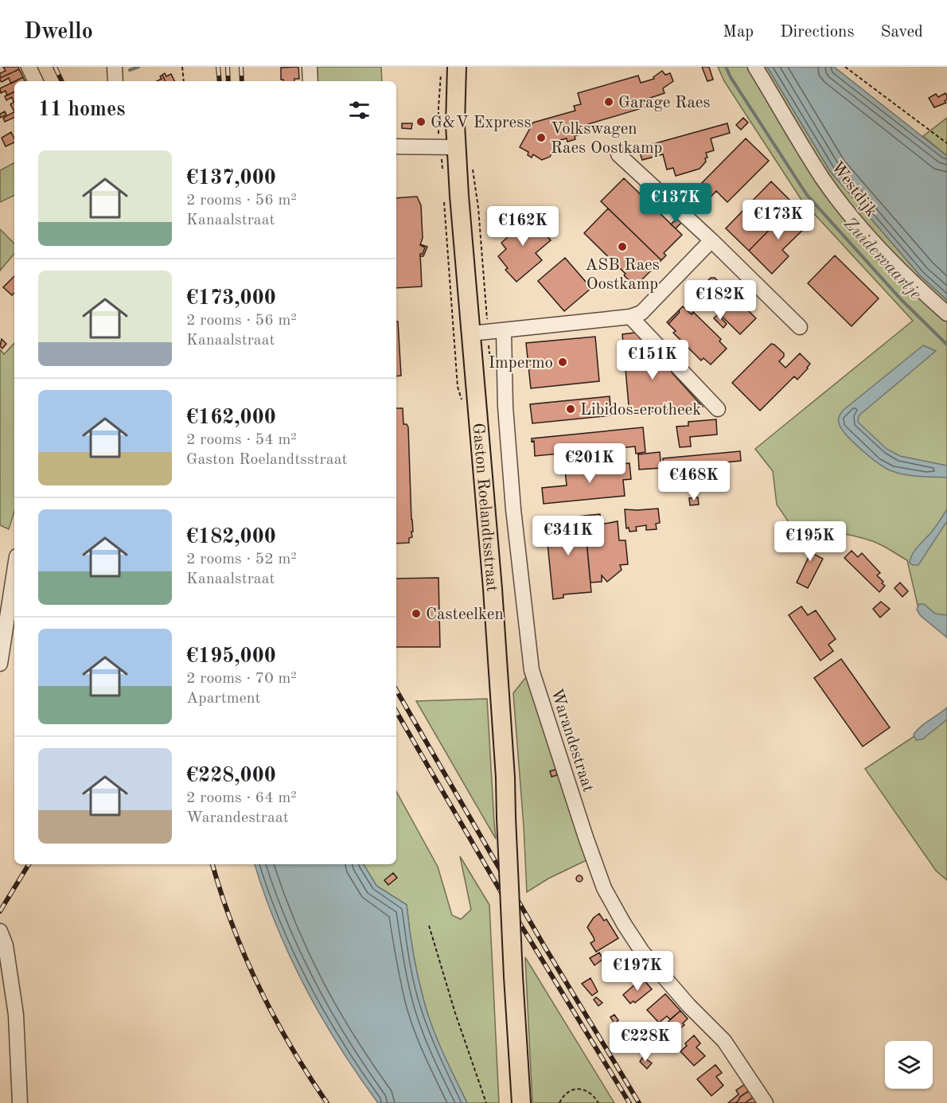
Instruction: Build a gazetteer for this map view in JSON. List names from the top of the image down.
{
  "streets": {
    "main road": ["Gaston Roelandtsstraat"],
    "street": ["Westdijk", "Warandestraat"]
  },
  "water": ["Zuidervaartje"],
  "places": [
    "Garage Raes",
    "G&V Express",
    "Volkswagen Raes Oostkamp",
    "ASB Raes Oostkamp",
    "Impermo",
    "Libidos-erotheek",
    "Casteelken"
  ],
  "page": {
    "header": "Dwello",
    "nav": ["Map", "Directions", "Saved"],
    "heading": "11 homes",
    "list": [
      {
        "name": "€137,000",
        "note": "2 rooms · 56 m² · Kanaalstraat"
      },
      {
        "name": "€173,000",
        "note": "2 rooms · 56 m² · Kanaalstraat"
      },
      {
        "name": "€162,000",
        "note": "2 rooms · 54 m² · Gaston Roelandtsstraat"
      },
      {
        "name": "€182,000",
        "note": "2 rooms · 52 m² · Kanaalstraat"
      },
      {
        "name": "€195,000",
        "note": "2 rooms · 70 m² · Apartment"
      },
      {
        "name": "€228,000",
        "note": "2 rooms · 64 m² · Warandestraat"
      }
    ],
    "price": [
      "€137K",
      "€173K",
      "€162K",
      "€182K",
      "€151K",
      "€201K",
      "€468K",
      "€341K",
      "€195K",
      "€197K",
      "€228K"
    ]
  }
}
